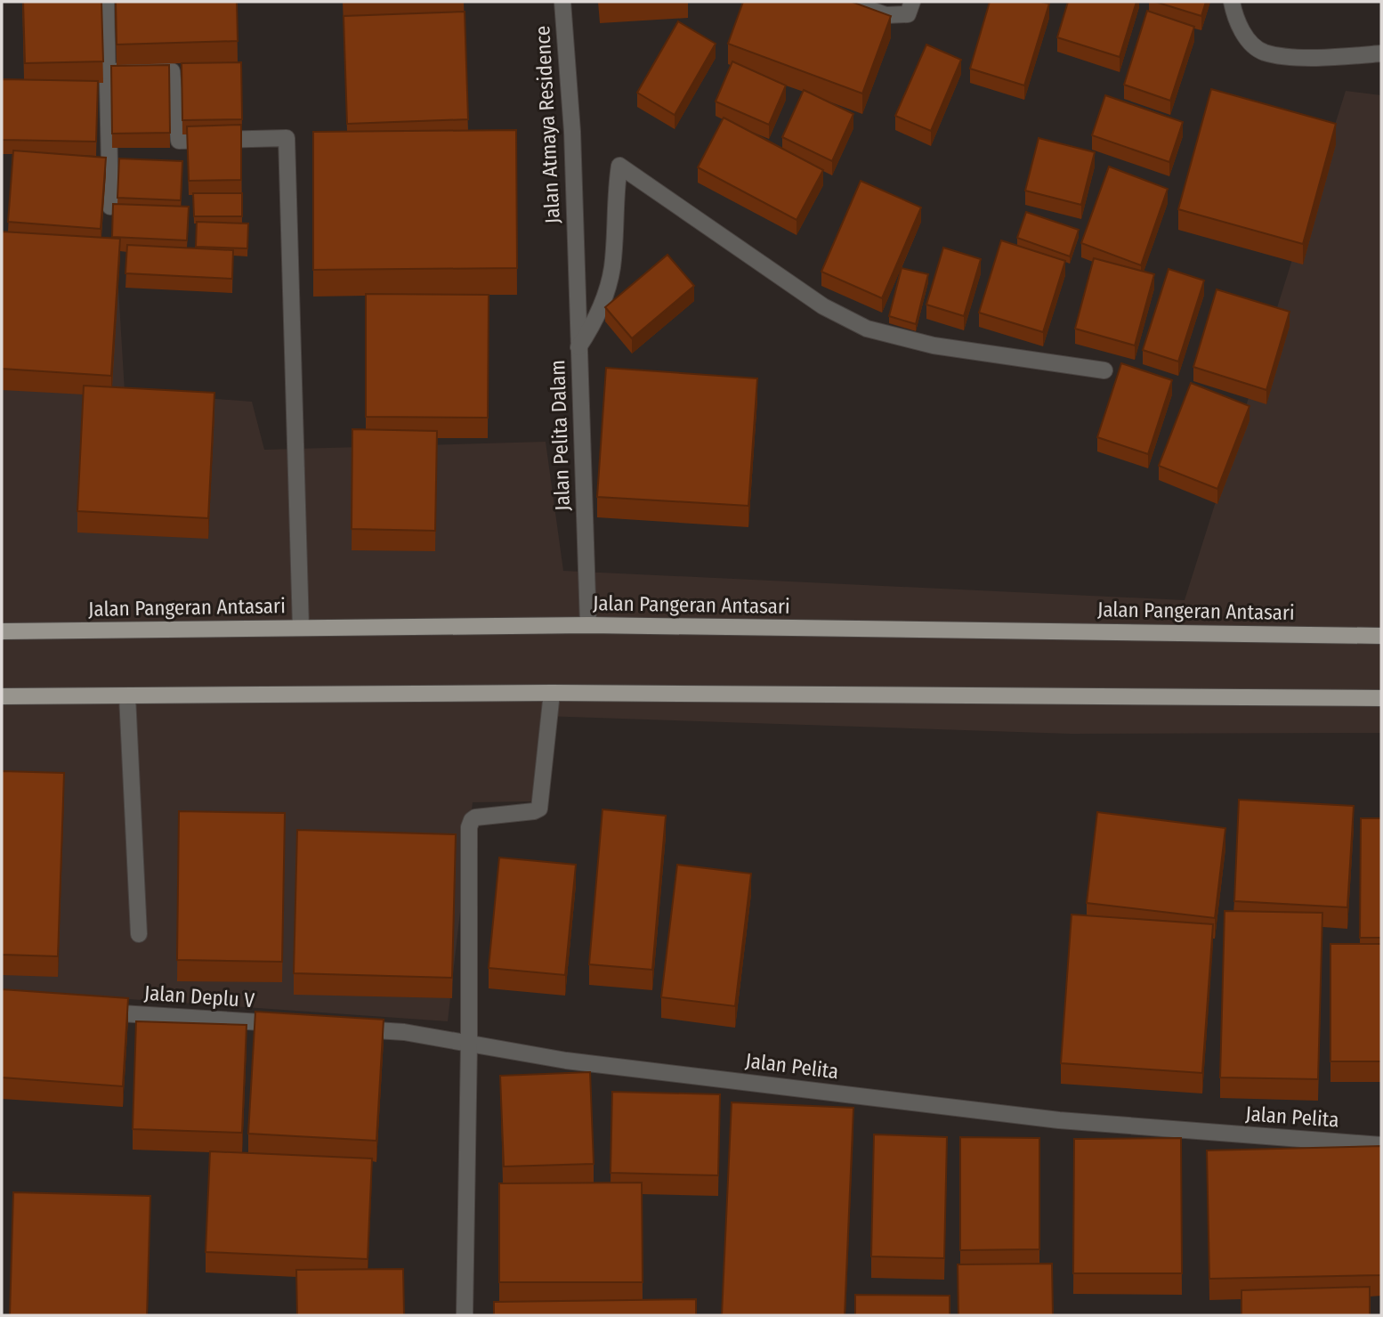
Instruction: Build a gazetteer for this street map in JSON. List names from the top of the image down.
{
  "streets": {
    "main road": ["Jalan Pangeran Antasari"],
    "street": [
      "Jalan Atmaya Residence",
      "Jalan Pelita Dalam",
      "Jalan Deplu V",
      "Jalan Pelita"
    ]
  },
  "crossings": [
    ["Jalan Atmaya Residence", "Jalan Pelita Dalam"],
    ["Jalan Pelita Dalam", "Jalan Pangeran Antasari"]
  ]
}
